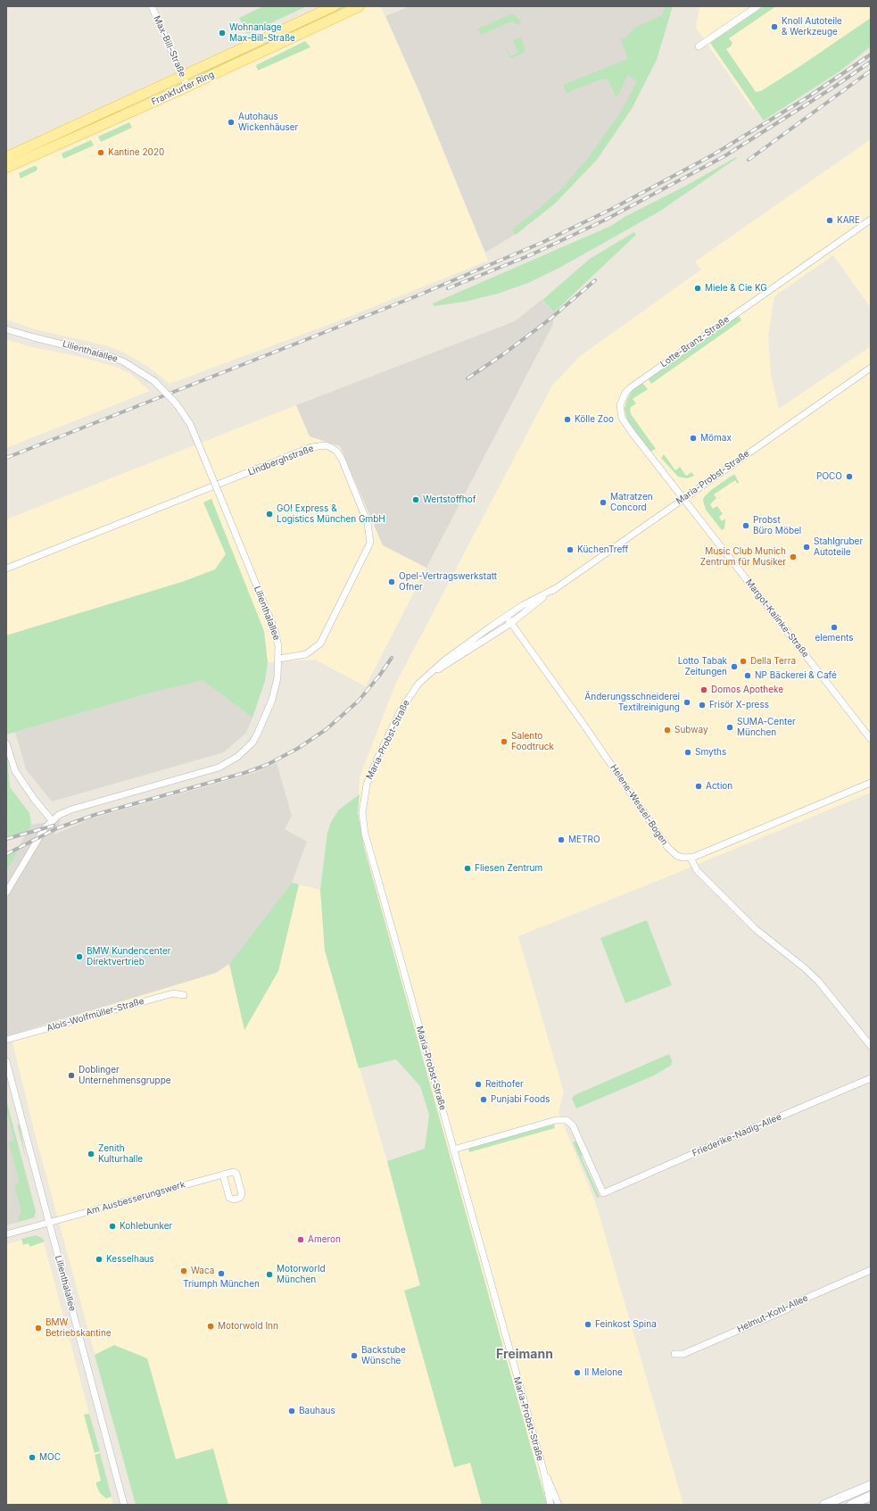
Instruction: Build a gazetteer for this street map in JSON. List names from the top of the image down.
{
  "streets": {
    "main road": ["Frankfurter Ring"],
    "street": [
      "Max-Bill-Straße",
      "Lotte-Branz-Straße",
      "Lilienthalallee",
      "Lindberghstraße",
      "Maria-Probst-Straße",
      "Margot-Kalinke-Straße",
      "Helene-Wessel-Bogen",
      "Alois-Wolfmüller-Straße",
      "Friederike-Nadig-Allee",
      "Am Ausbesserungswerk",
      "Helmut-Kohl-Allee"
    ]
  },
  "crossings": [
    ["Max-Bill-Straße", "Frankfurter Ring"],
    ["Lotte-Branz-Straße", "Maria-Probst-Straße"],
    ["Lotte-Branz-Straße", "Margot-Kalinke-Straße"],
    ["Lilienthalallee", "Lindberghstraße"],
    ["Lilienthalallee", "Am Ausbesserungswerk"],
    ["Maria-Probst-Straße", "Margot-Kalinke-Straße"],
    ["Maria-Probst-Straße", "Helene-Wessel-Bogen"],
    ["Maria-Probst-Straße", "Friederike-Nadig-Allee"]
  ],
  "districts": ["Freimann"],
  "places": [
    "Knoll Autoteile & Werkzeuge",
    "Wohnanlage Max-Bill-Straße",
    "Autohaus Wickenhäuser",
    "Kantine 2020",
    "KARE",
    "Miele & Cie KG",
    "Kölle Zoo",
    "Mömax",
    "POCO",
    "Wertstoffhof",
    "Matratzen Concord",
    "GO! Express & Logistics München GmbH",
    "Probst Büro Möbel",
    "Stahlgruber Autoteile",
    "KüchenTreff",
    "Music Club Munich Zentrum für Musiker",
    "Opel-Vertragswerkstatt Ofner",
    "elements",
    "Della Terra",
    "Lotto Tabak Zeitungen",
    "NP Bäckerei & Café",
    "Domos Apotheke",
    "Änderungsschneiderei Textilreinigung",
    "Frisör X-press",
    "SUMA-Center München",
    "Subway",
    "Salento Foodtruck",
    "Smyths",
    "Action",
    "METRO",
    "Fliesen Zentrum",
    "BMW Kundencenter Direktvertrieb",
    "Doblinger Unternehmensgruppe",
    "Reithofer",
    "Punjabi Foods",
    "Zenith Kulturhalle",
    "Kohlebunker",
    "Ameron",
    "Kesselhaus",
    "Waca",
    "Triumph München",
    "Motorworld München",
    "Feinkost Spina",
    "Motorwold Inn",
    "BMW Betriebskantine",
    "Backstube Wünsche",
    "Il Melone",
    "Bauhaus",
    "MOC"
  ]
}
